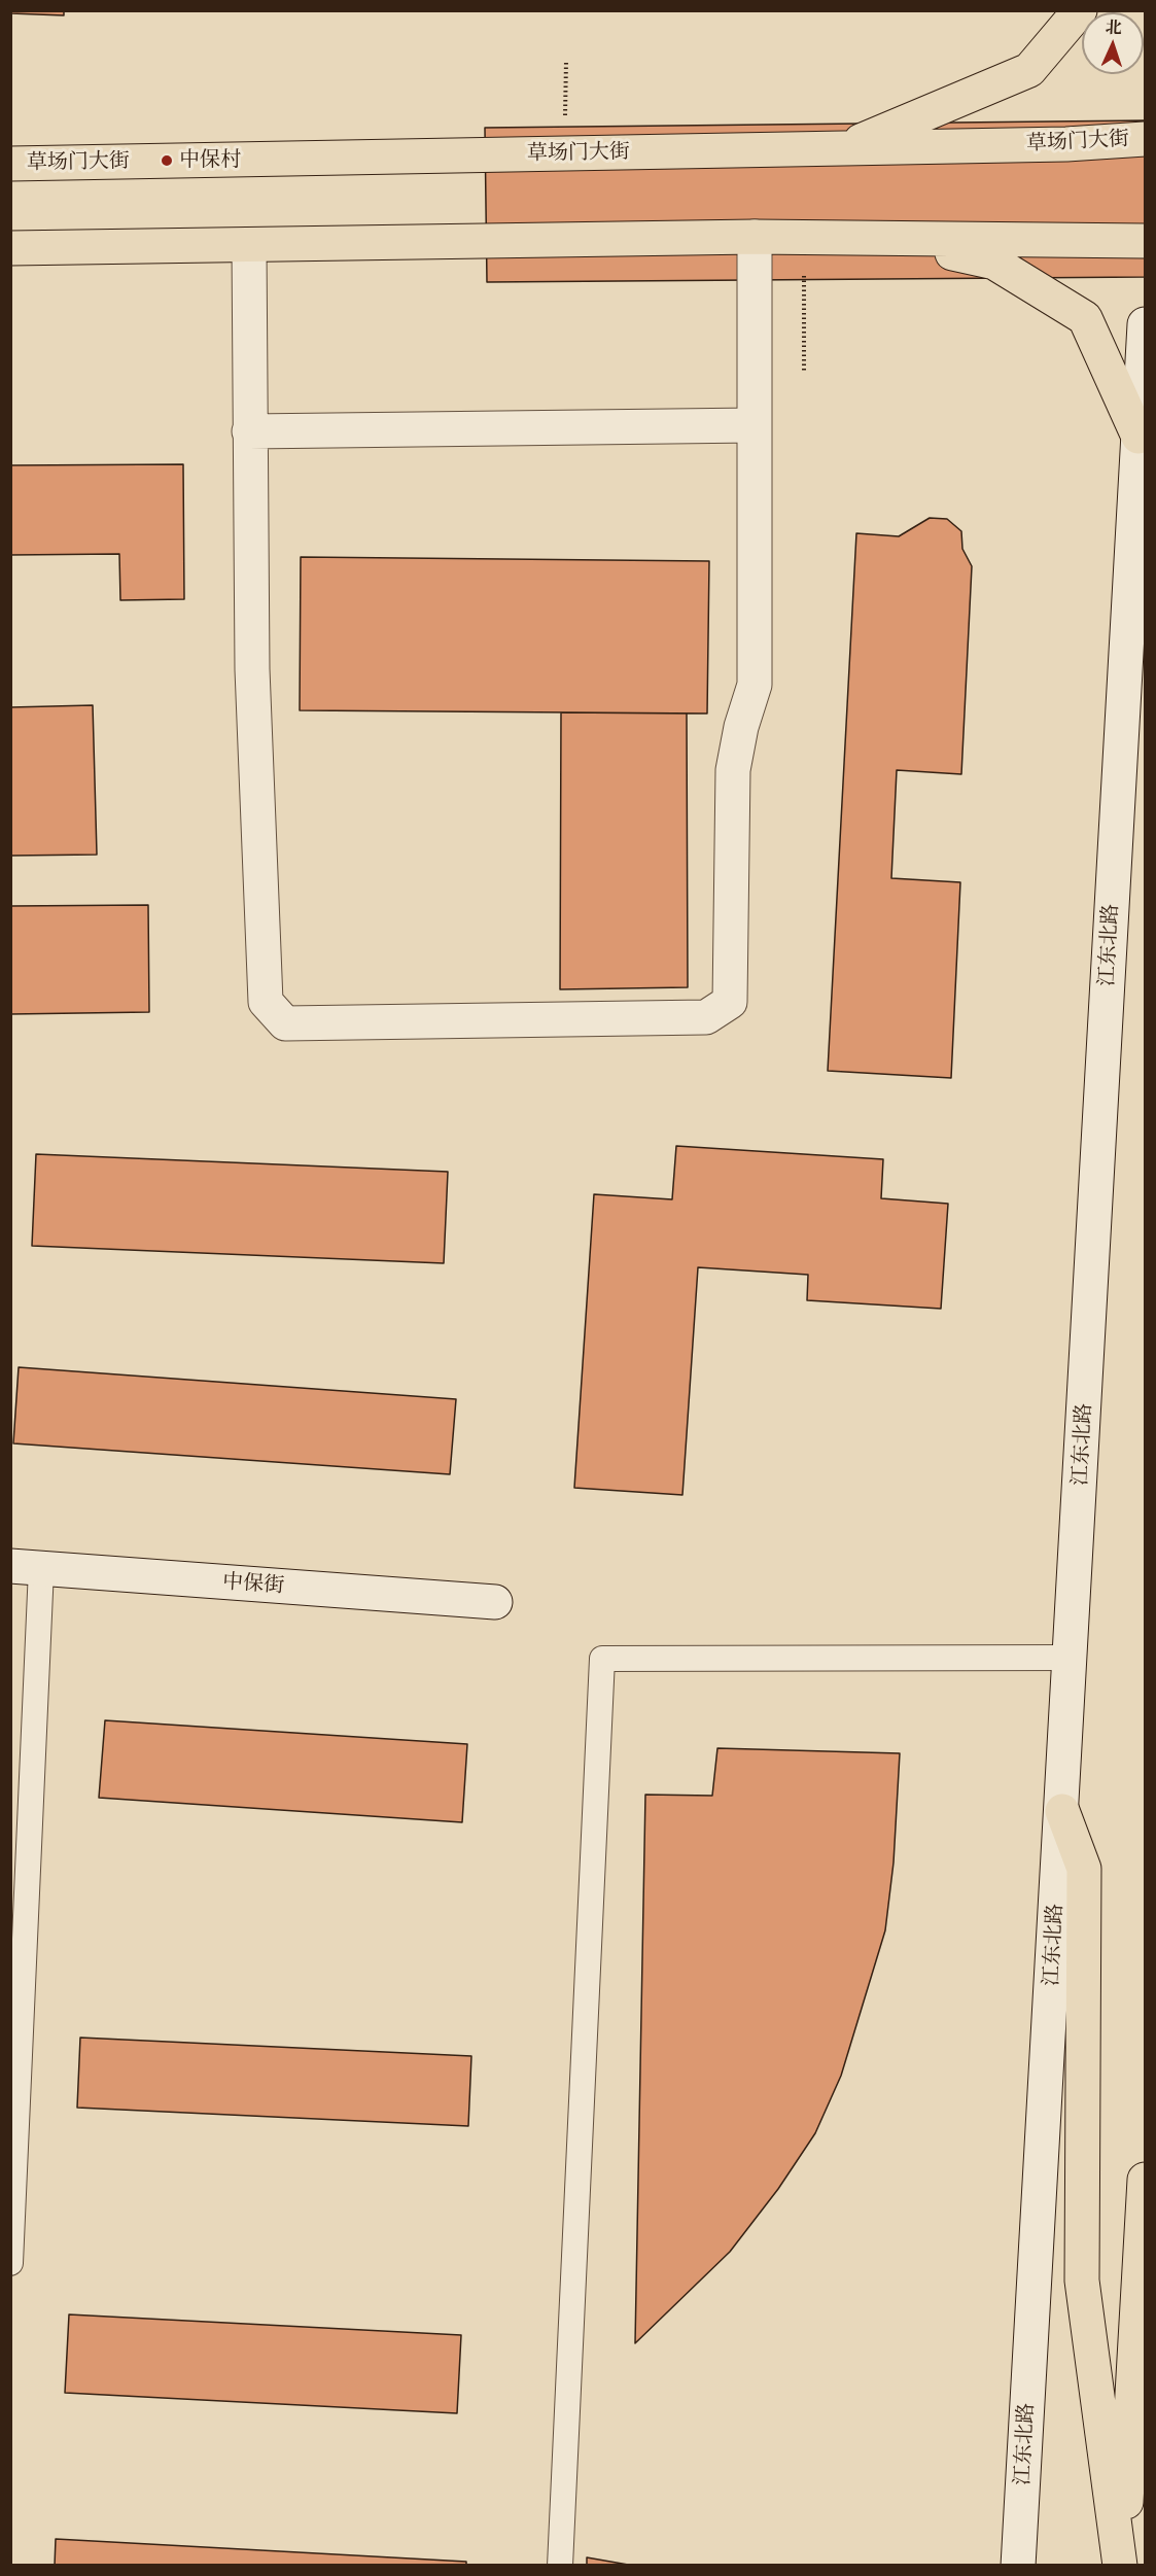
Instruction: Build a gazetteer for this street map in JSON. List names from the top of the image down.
{
  "streets": {
    "main road": ["草场门大街"],
    "street": ["江东北路", "中保街"]
  },
  "places": ["中保村"],
  "north": "top"
}
